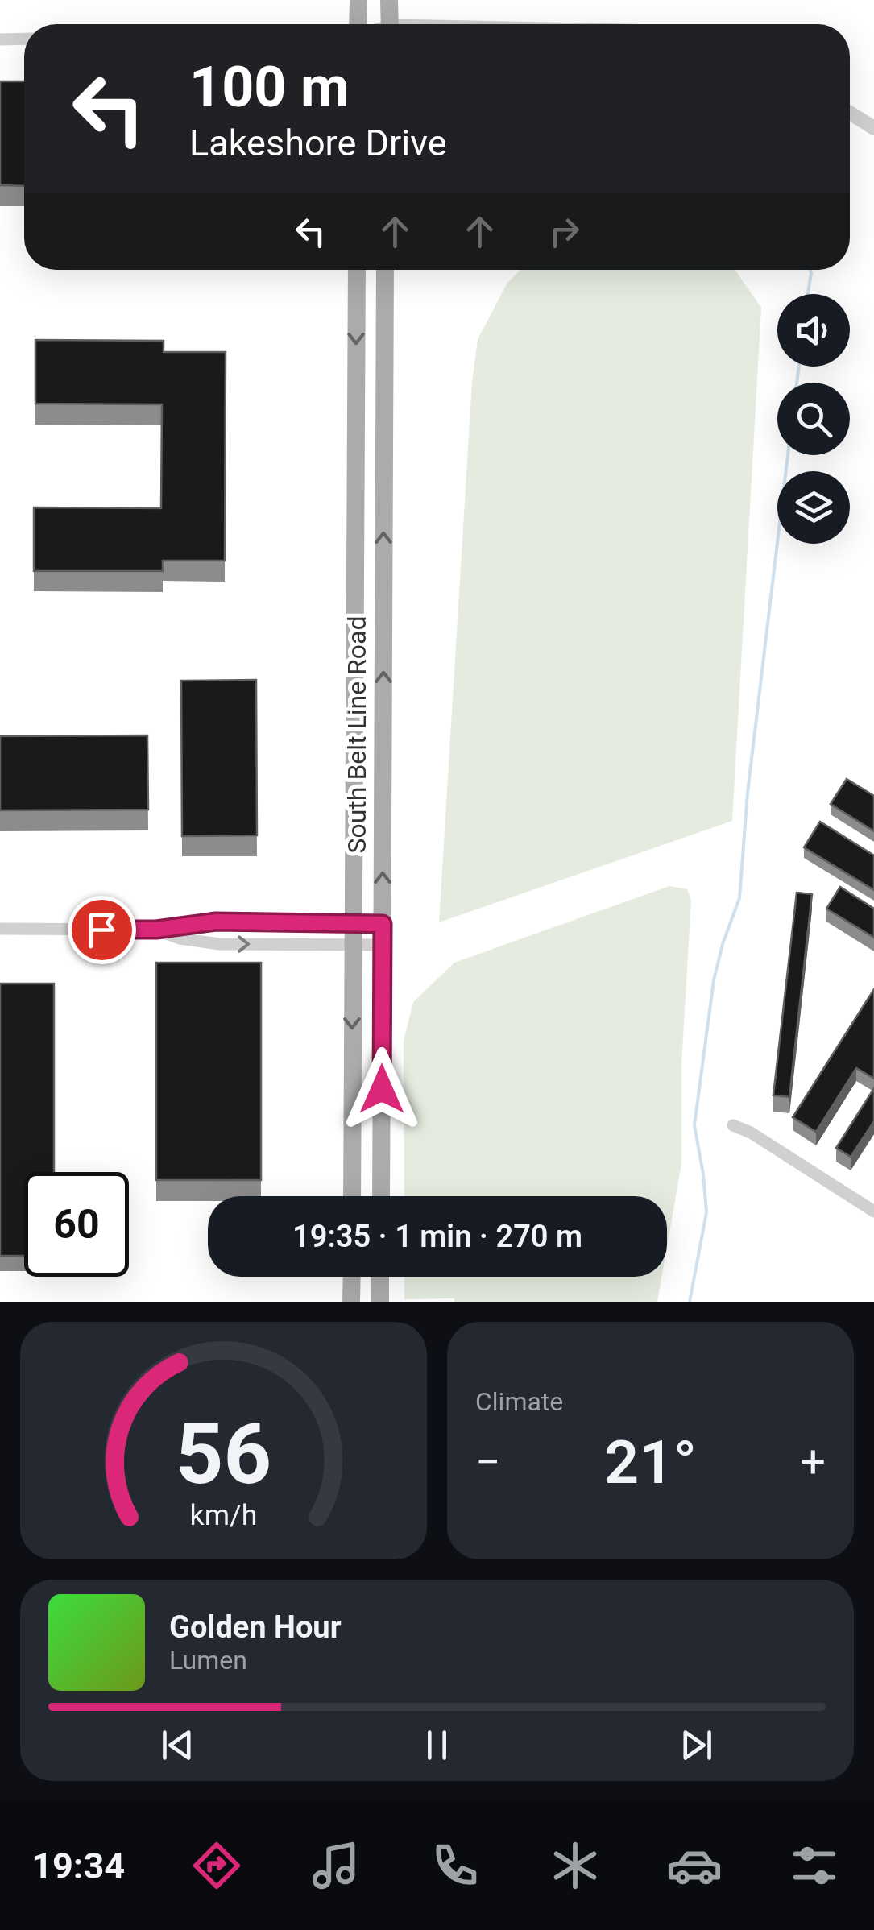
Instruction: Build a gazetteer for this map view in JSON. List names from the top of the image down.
{
  "streets": {
    "main road": ["South Belt Line Road"]
  },
  "page": {
    "turn": ["100 m", "Lakeshore Drive"],
    "limit": "60",
    "trip": "19:35 · 1 min · 270 m",
    "tile": "Climate",
    "heat": ["−", "21°", "+"],
    "song": ["Golden Hour", "Lumen"],
    "tabs": "19:34",
    "gauge": ["56", "km/h"]
  }
}
